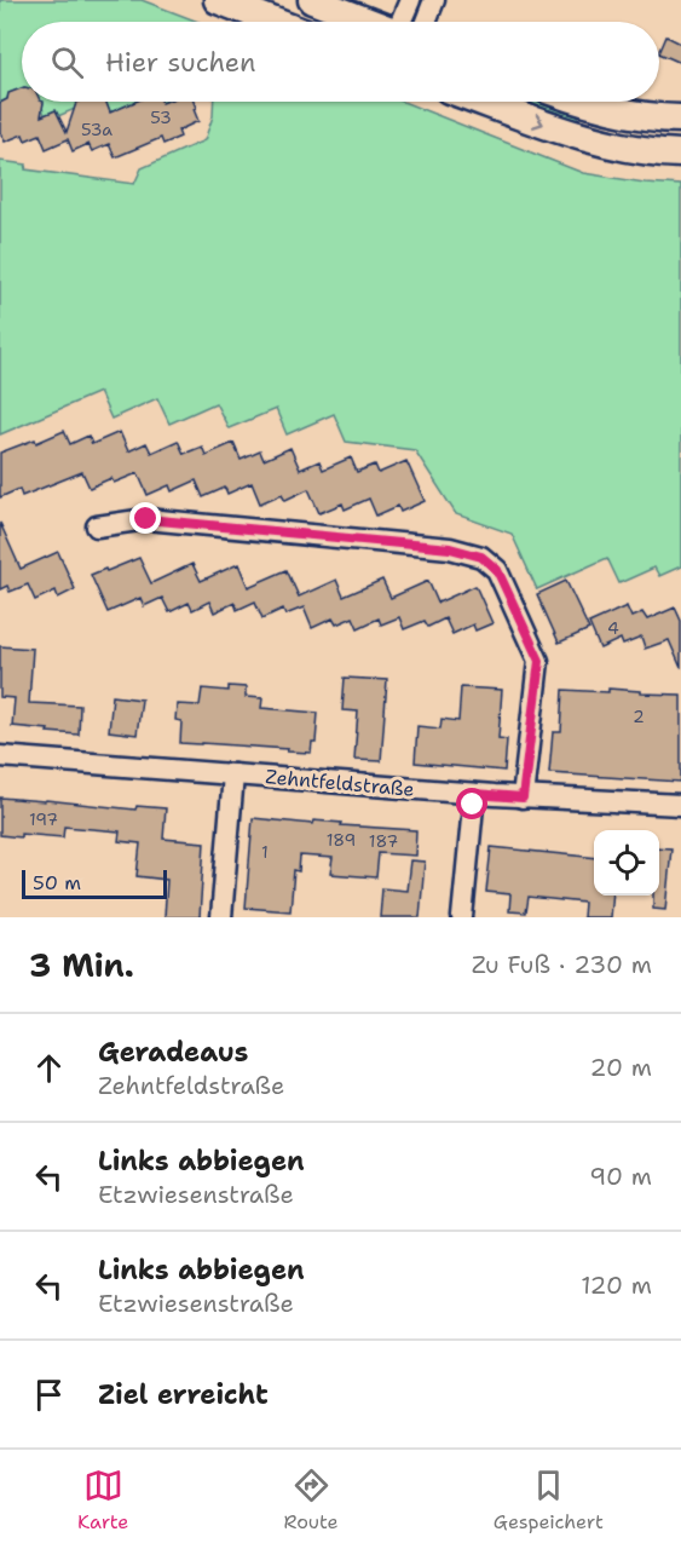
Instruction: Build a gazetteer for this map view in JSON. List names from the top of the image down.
{
  "streets": {
    "street": ["Zehntfeldstraße"]
  },
  "house_numbers": [
    "53",
    "53a",
    "4",
    "2",
    "197",
    "189",
    "187",
    "1"
  ],
  "scale_bar": "50 m",
  "page": {
    "search": "Hier suchen",
    "scale": "50 m",
    "heading": ["3 Min.", "Zu Fuß · 230 m"],
    "list": [
      ["Geradeaus", "Zehntfeldstraße", "20 m"],
      ["Links abbiegen", "Etzwiesenstraße", "90 m"],
      ["Links abbiegen", "Etzwiesenstraße", "120 m"],
      "Ziel erreicht"
    ],
    "nav": ["Karte", "Route", "Gespeichert"]
  }
}
